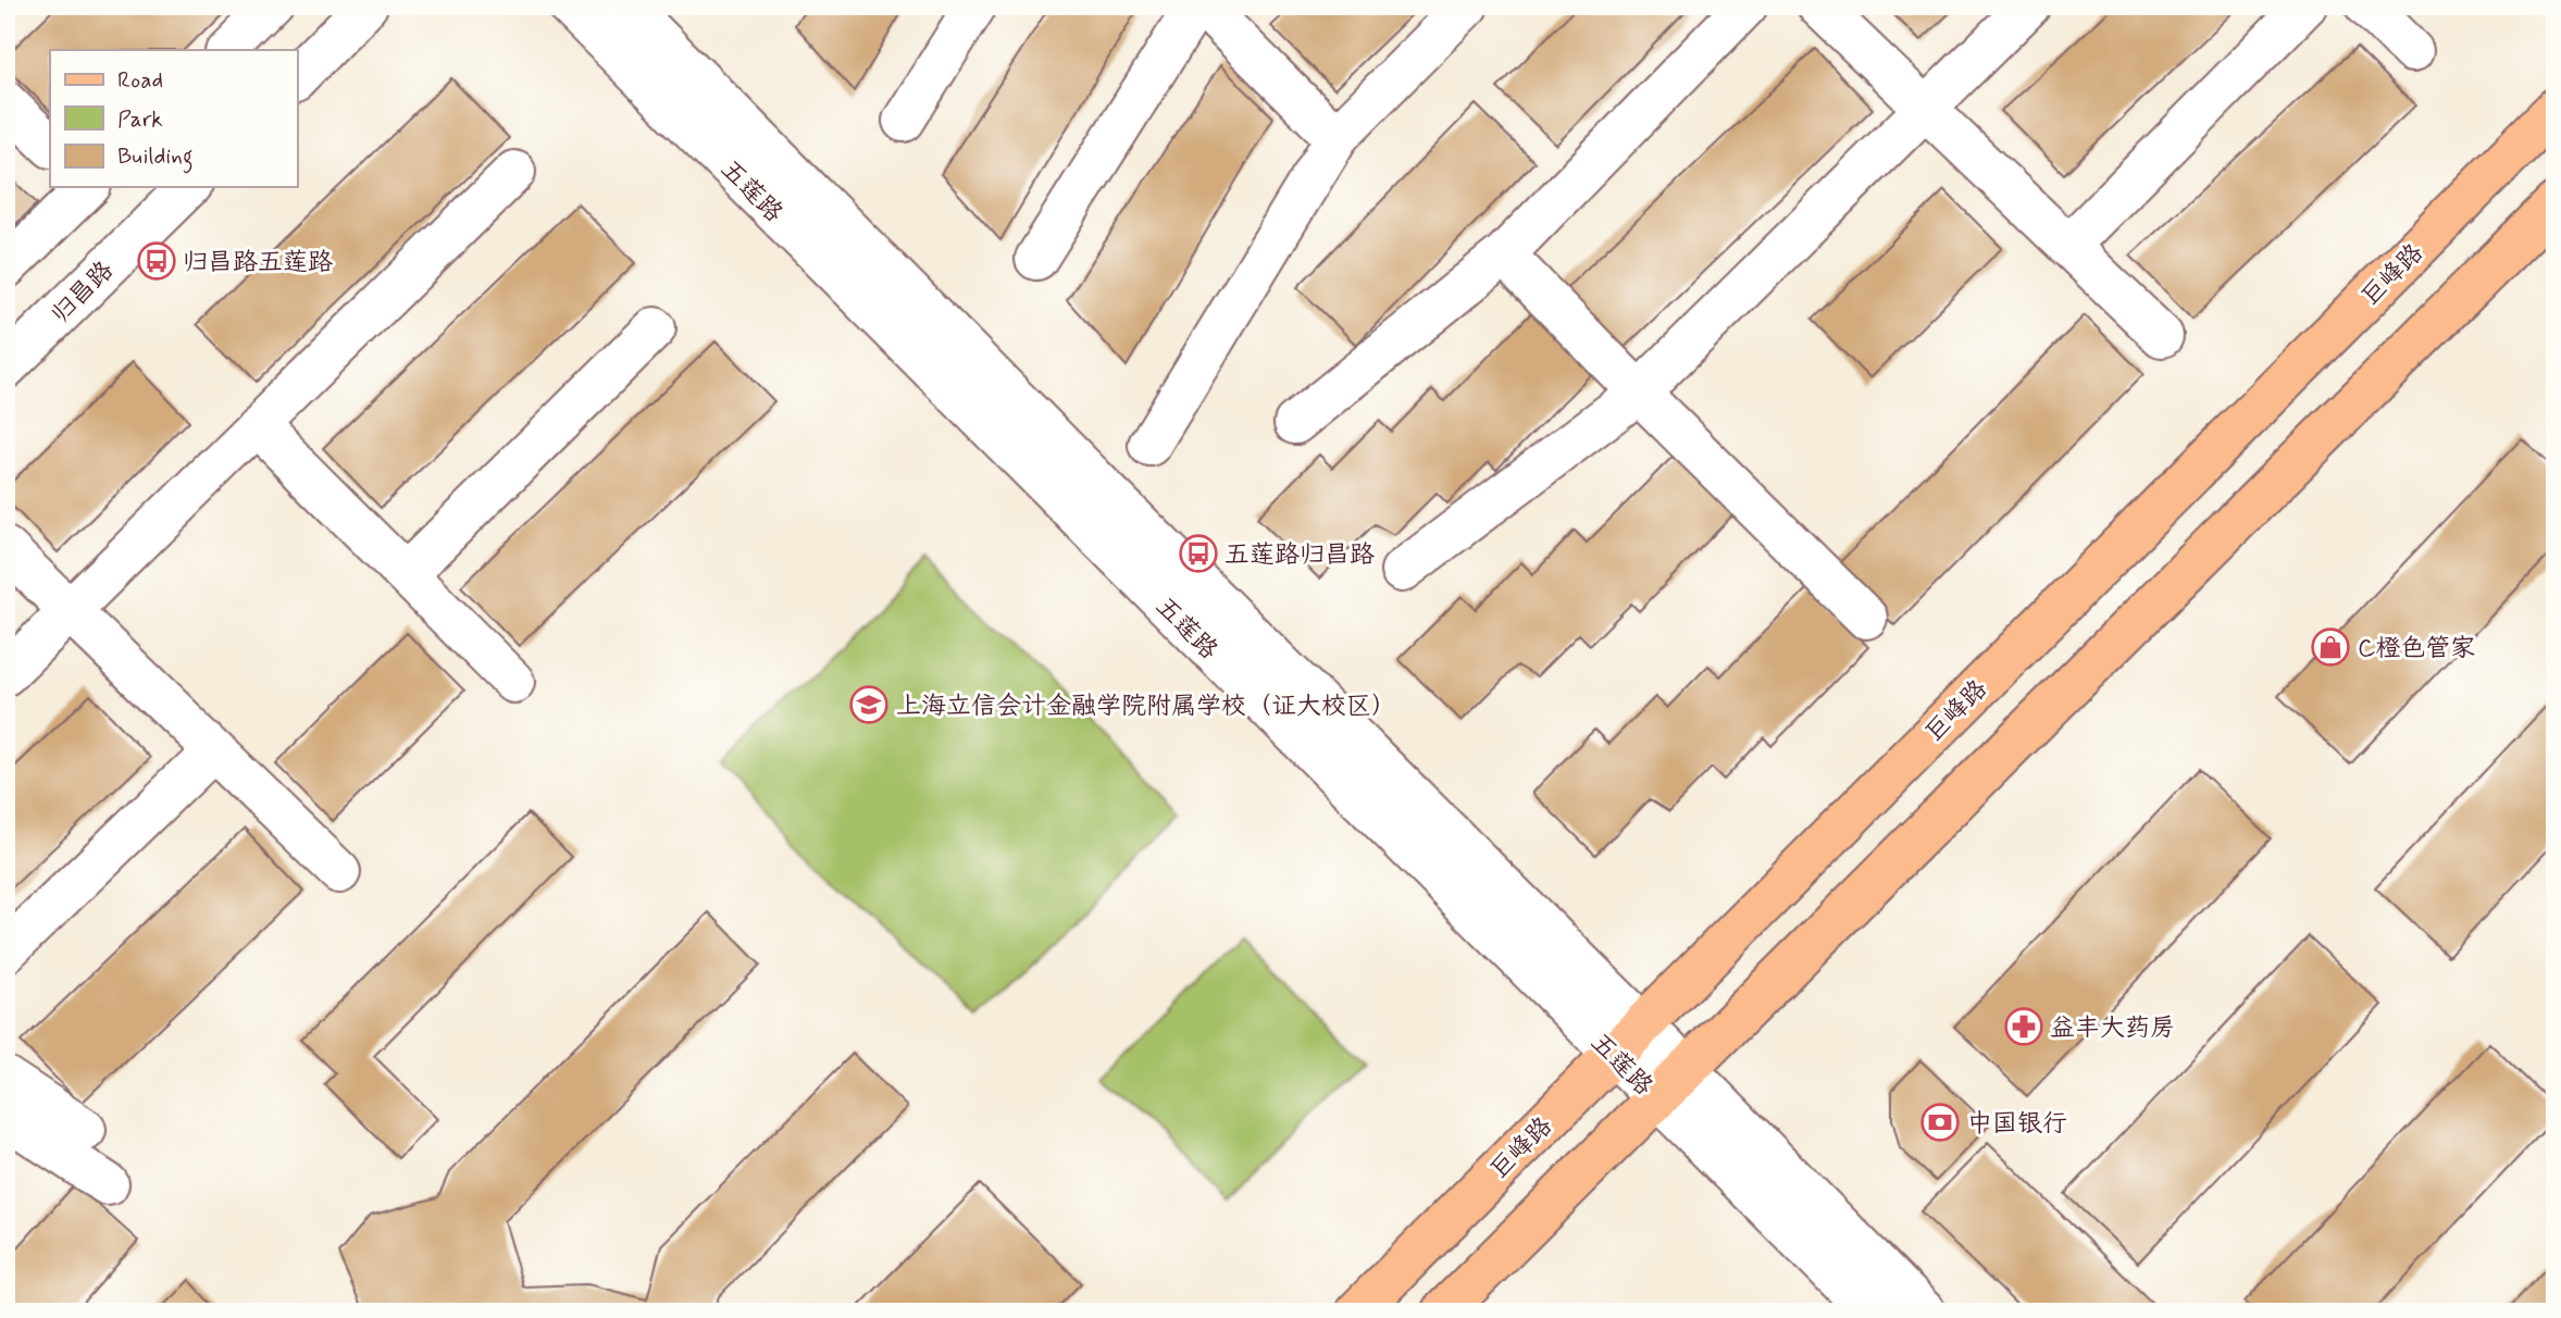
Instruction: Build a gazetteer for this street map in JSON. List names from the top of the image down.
{
  "streets": {
    "main road": ["巨峰路"],
    "street": ["五莲路", "归昌路"]
  },
  "crossings": [
    ["五莲路", "巨峰路"]
  ],
  "places": {
    "bus stop": ["归昌路五莲路", "五莲路归昌路"],
    "shop": ["C橙色管家"],
    "school or university": ["上海立信会计金融学院附属学校（证大校区）"],
    "pharmacy": ["益丰大药房"],
    "bank": ["中国银行"]
  },
  "legend": ["Road", "Park", "Building"]
}
